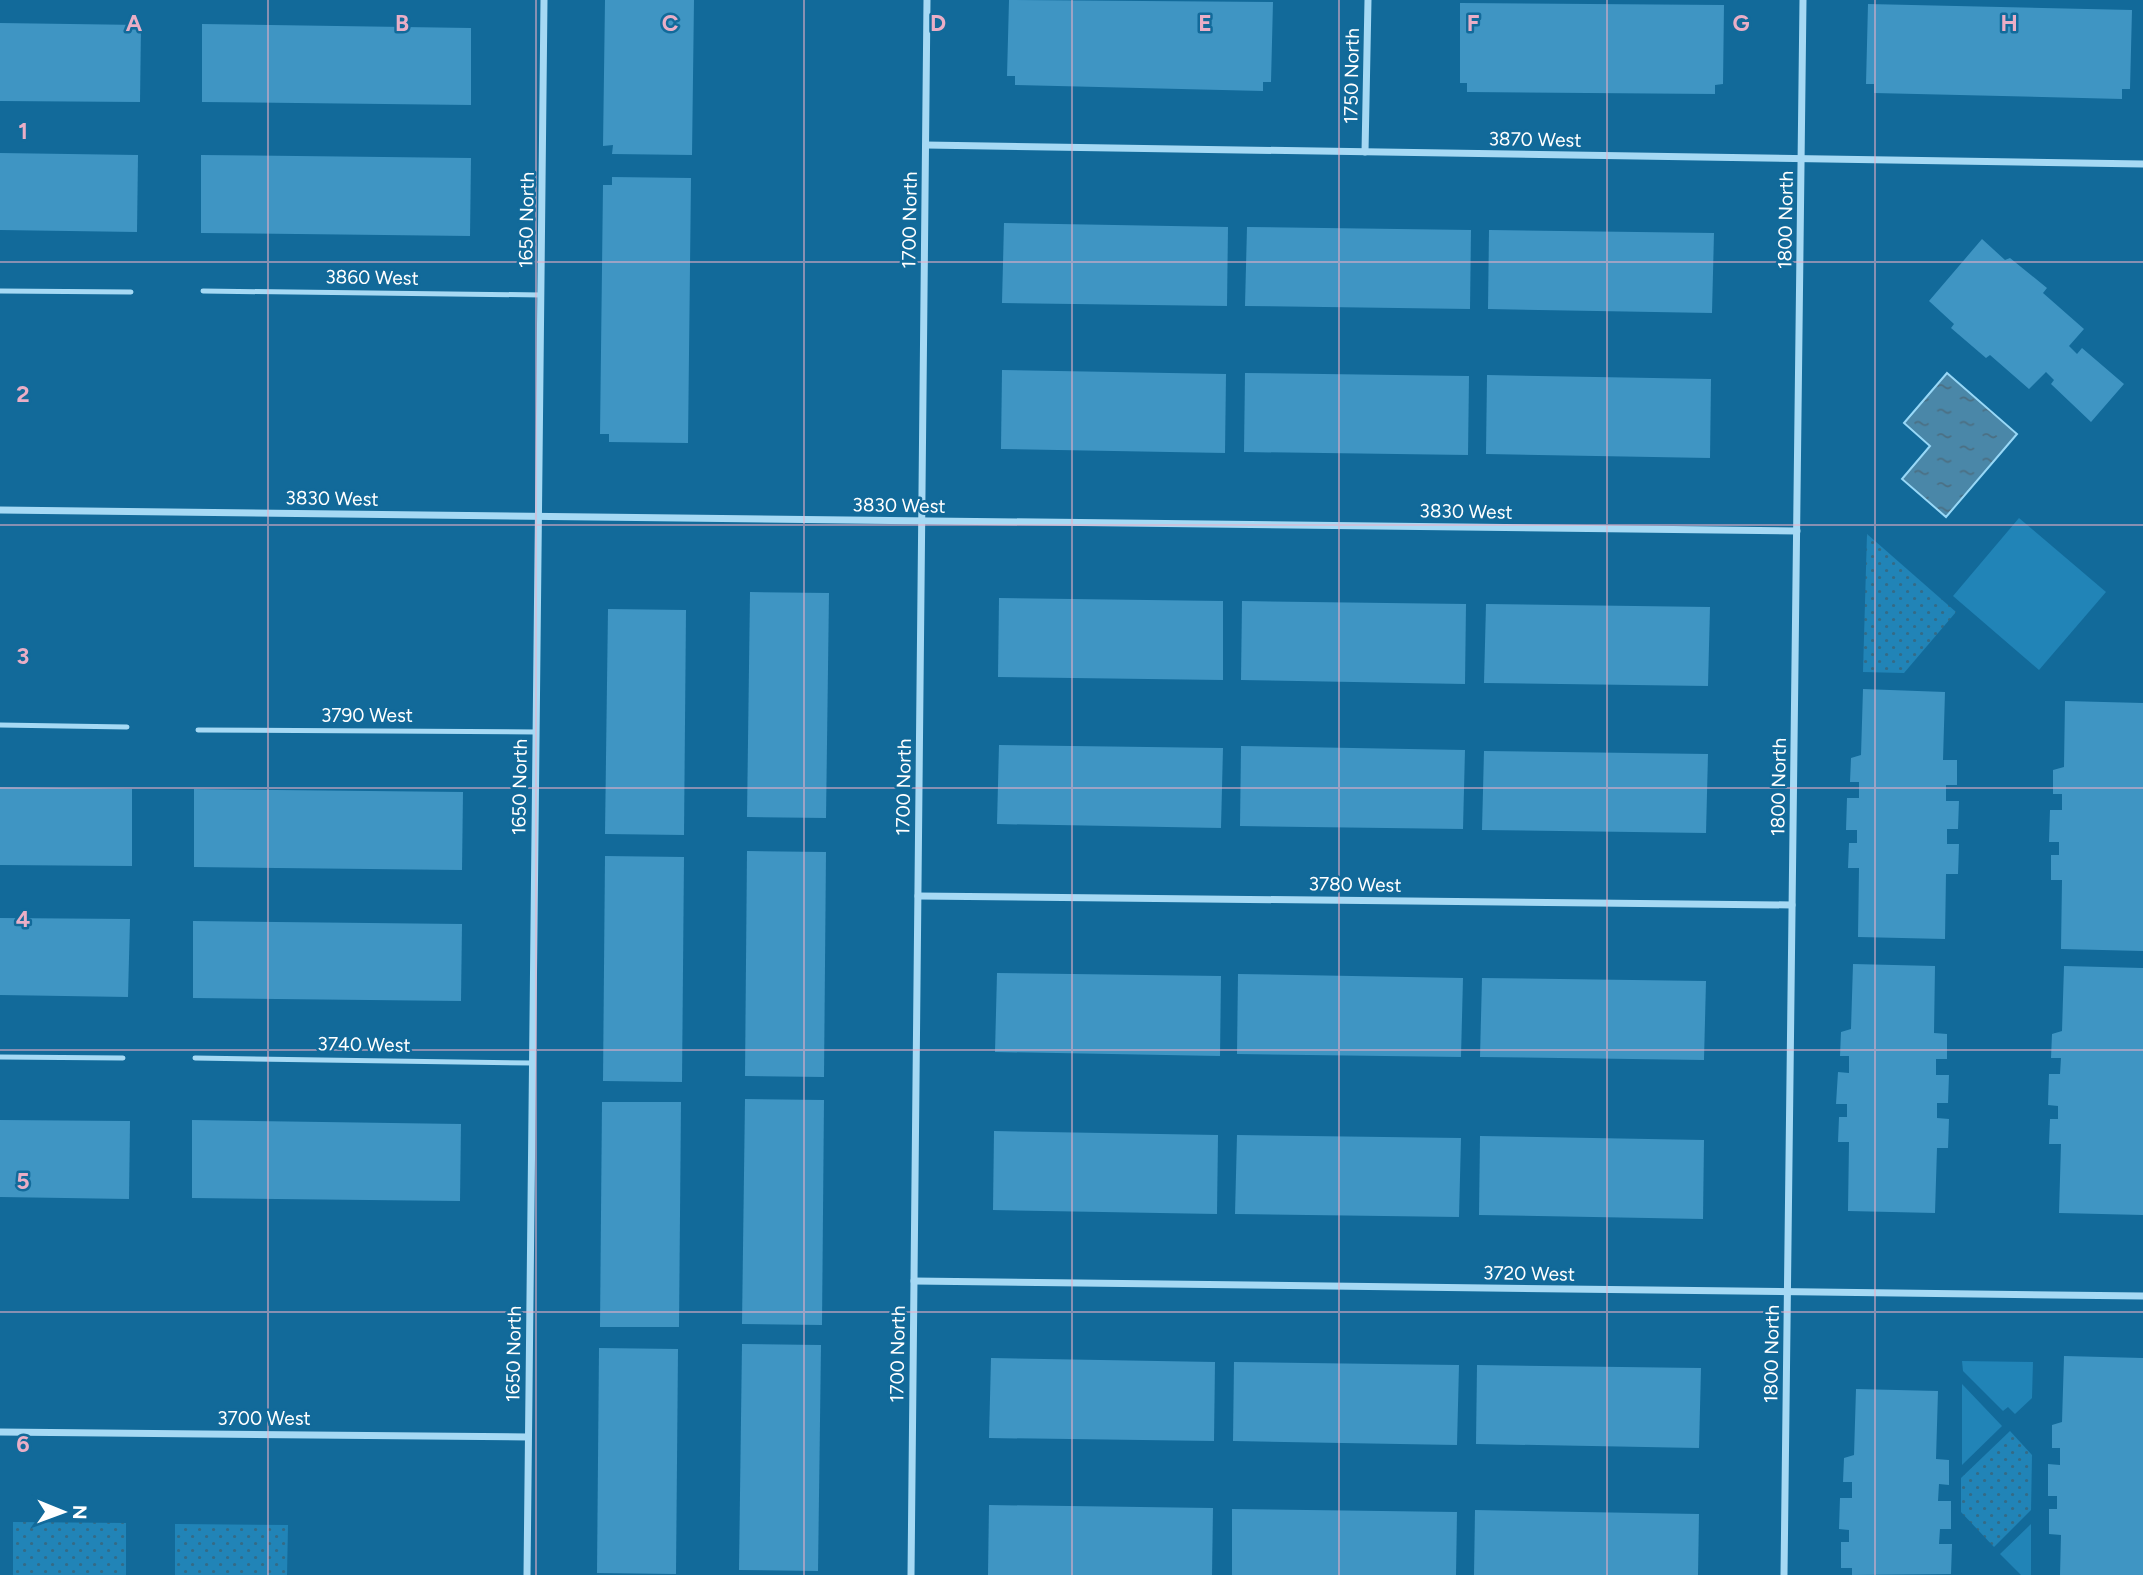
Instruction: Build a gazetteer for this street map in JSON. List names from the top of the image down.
{
  "streets": {
    "street": [
      "1750 North",
      "3870 West",
      "1650 North",
      "1700 North",
      "1800 North",
      "3830 West",
      "3780 West",
      "3720 West",
      "3700 West"
    ],
    "lane": ["3860 West", "3790 West", "3740 West"]
  },
  "crossings": [
    ["1750 North", "3870 West"],
    ["3870 West", "1700 North"],
    ["3870 West", "1800 North"],
    ["1650 North", "3860 West"],
    ["1650 North", "3830 West"],
    ["1650 North", "3790 West"],
    ["1650 North", "3740 West"],
    ["1650 North", "3700 West"],
    ["1700 North", "3830 West"],
    ["1700 North", "3780 West"],
    ["1700 North", "3720 West"],
    ["1800 North", "3830 West"],
    ["1800 North", "3780 West"],
    ["1800 North", "3720 West"]
  ],
  "north": "right",
  "grid": {
    "columns": [
      "A",
      "B",
      "C",
      "D",
      "E",
      "F",
      "G",
      "H"
    ],
    "rows": [
      "1",
      "2",
      "3",
      "4",
      "5",
      "6"
    ]
  }
}
